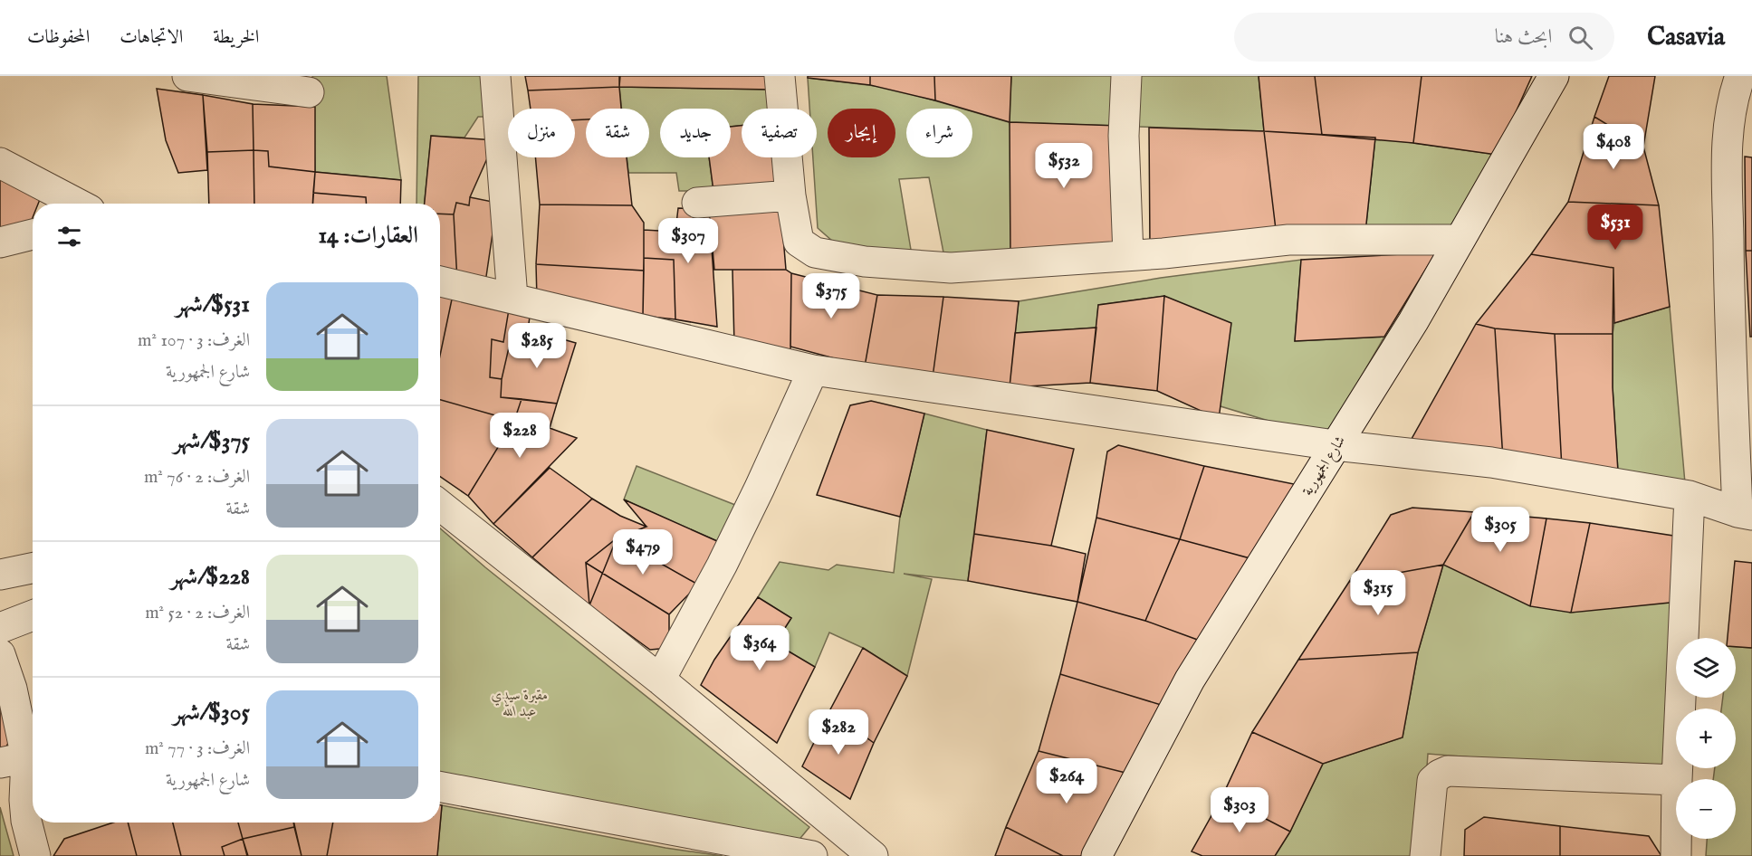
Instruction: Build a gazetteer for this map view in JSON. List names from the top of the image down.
{
  "streets": {
    "street": ["شارع الجمهورية"]
  },
  "parks": ["مقبرة سيدي عبد الله"],
  "page": {
    "header": "Casavia",
    "search": "ابحث هنا",
    "nav": ["الخريطة", "الاتجاهات", "المحفوظات"],
    "chip": [
      "شراء",
      "إيجار",
      "تصفية",
      "جديد",
      "شقة",
      "منزل"
    ],
    "price": [
      "$408",
      "$532",
      "$531",
      "$307",
      "$375",
      "$285",
      "$228",
      "$305",
      "$479",
      "$315",
      "$364",
      "$282",
      "$264",
      "$303"
    ],
    "heading": "العقارات: 14",
    "list": [
      {
        "name": "$531/شهر",
        "note": "الغرف: 3 · 107 m² · شارع الجمهورية"
      },
      {
        "name": "$375/شهر",
        "note": "الغرف: 2 · 76 m² · شقة"
      },
      {
        "name": "$228/شهر",
        "note": "الغرف: 2 · 52 m² · شقة"
      },
      {
        "name": "$305/شهر",
        "note": "الغرف: 3 · 77 m² · شارع الجمهورية"
      }
    ],
    "map_buttons": ["+", "−"]
  }
}
